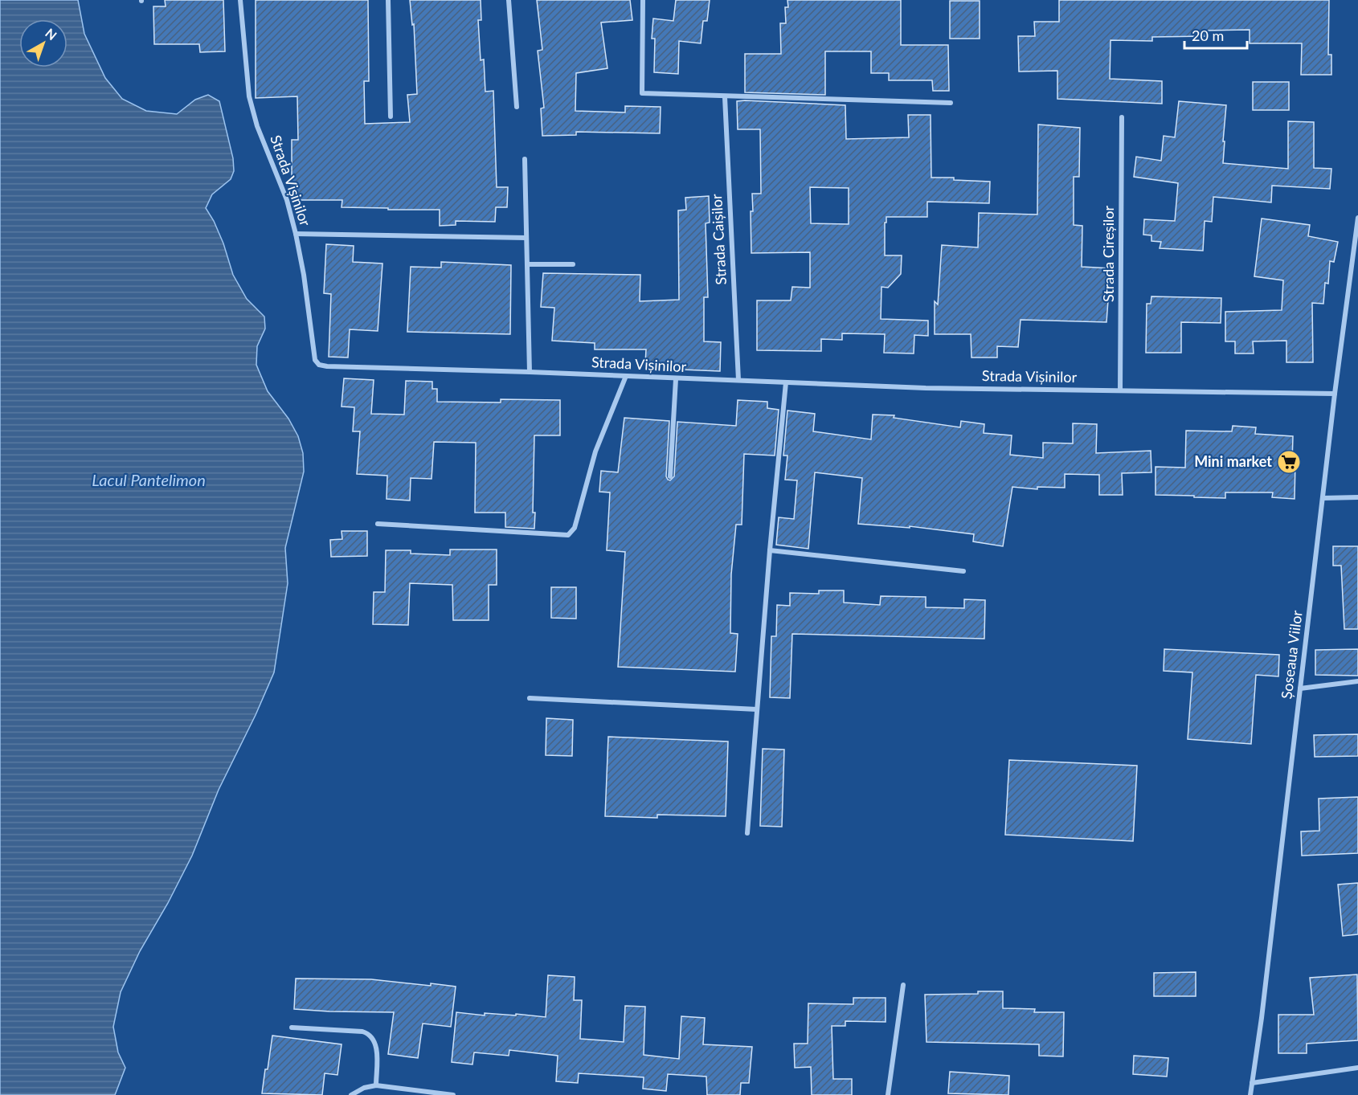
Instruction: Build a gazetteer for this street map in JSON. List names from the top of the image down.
{
  "streets": {
    "street": [
      "Strada Vișinilor",
      "Strada Caișilor",
      "Strada Cireșilor",
      "Șoseaua Viilor"
    ]
  },
  "crossings": [
    ["Strada Vișinilor", "Strada Caișilor"],
    ["Strada Vișinilor", "Strada Cireșilor"],
    ["Strada Vișinilor", "Șoseaua Viilor"]
  ],
  "water": ["Lacul Pantelimon"],
  "places": {
    "supermarket": ["Mini market"]
  },
  "scale_bar": "20 m",
  "north": "top right"
}
